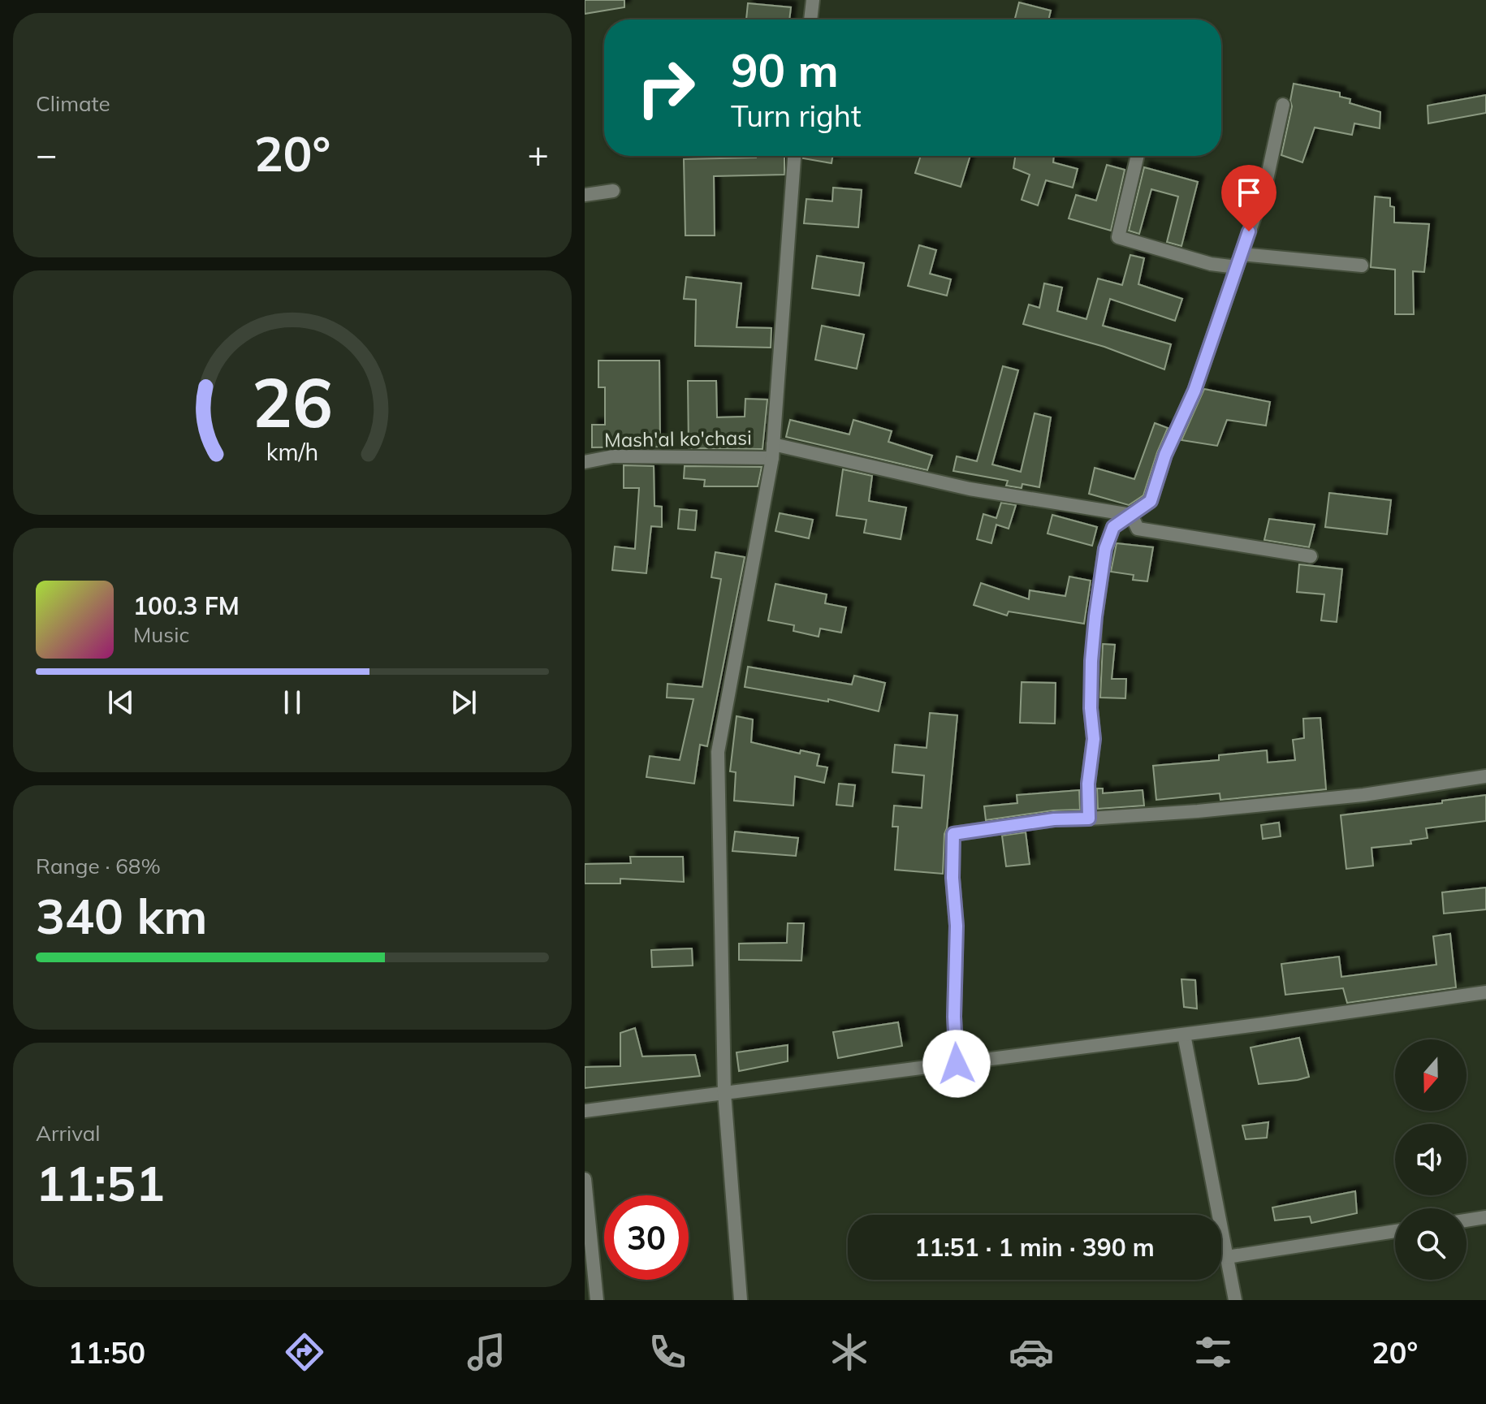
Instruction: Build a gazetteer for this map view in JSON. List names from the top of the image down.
{
  "streets": {
    "street": ["Mash'al ko'chasi"]
  },
  "north": "bottom",
  "page": {
    "tile": [
      "Climate",
      ["Range · 68%", "340 km"],
      ["Arrival", "11:51"]
    ],
    "turn": ["90 m", "Turn right"],
    "heat": ["−", "20°", "+"],
    "song": ["100.3 FM", "Music"],
    "limit": "30",
    "trip": "11:51 · 1 min · 390 m",
    "tabs": ["11:50", "20°"],
    "gauge": ["26", "km/h"]
  }
}
